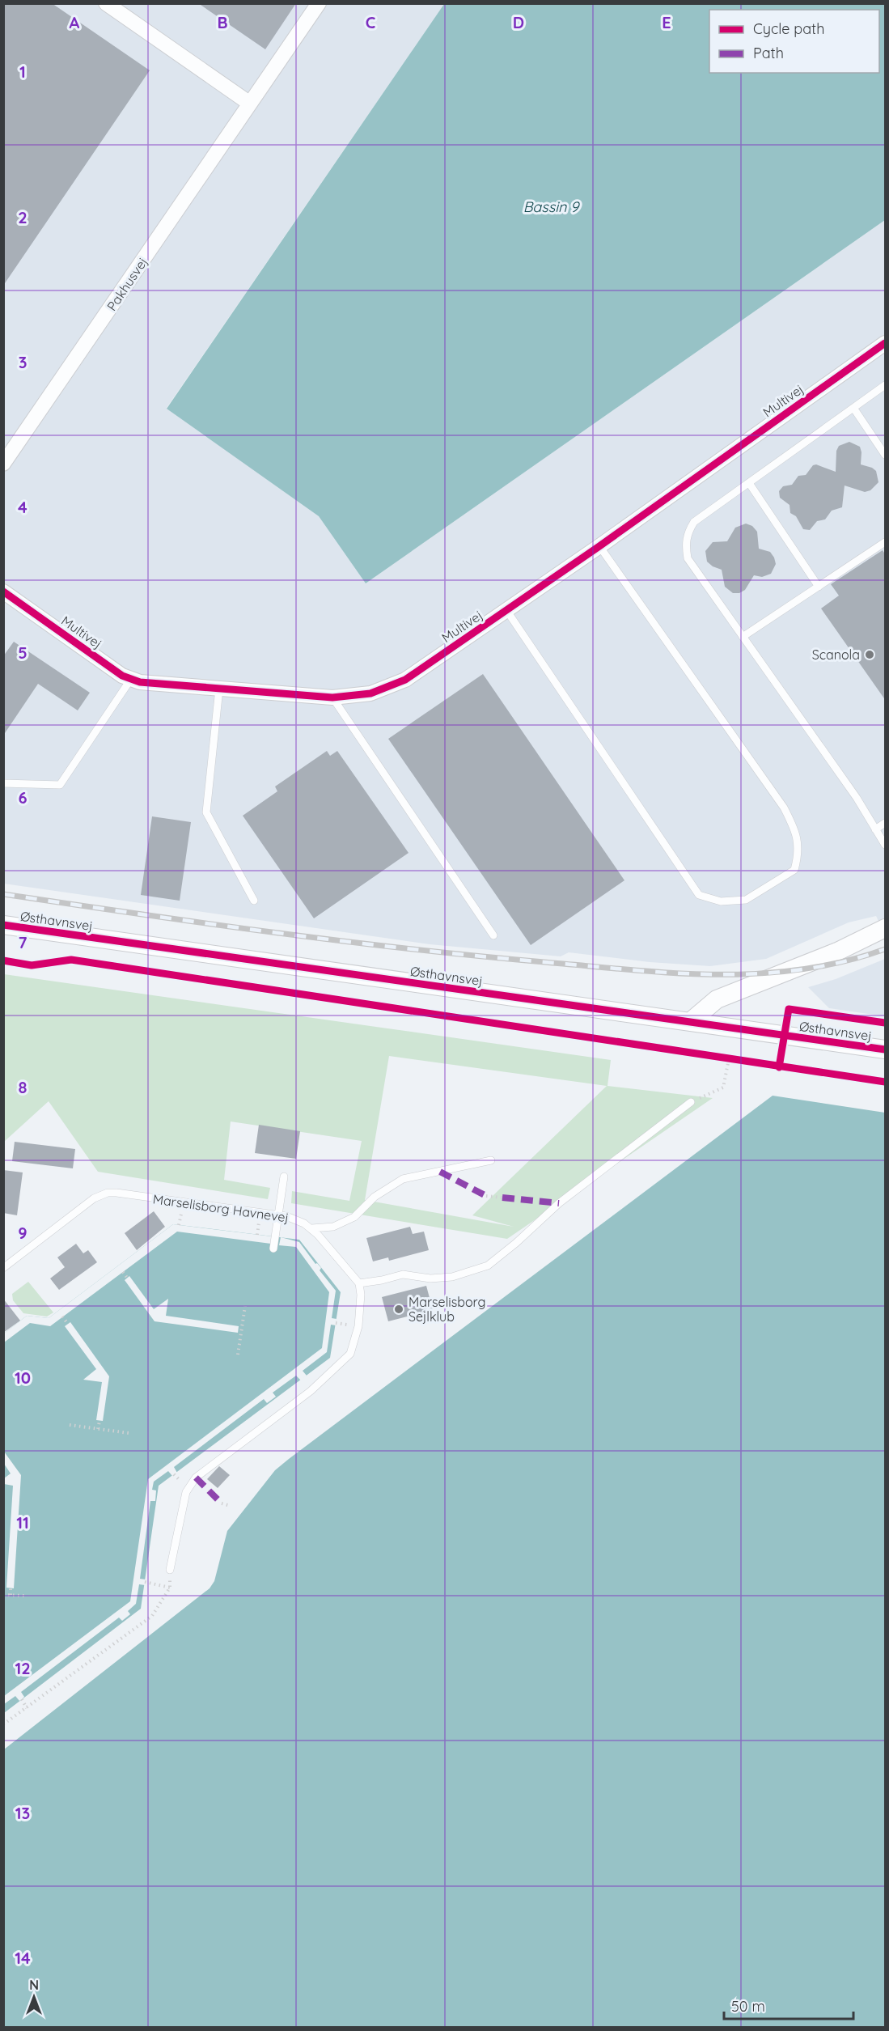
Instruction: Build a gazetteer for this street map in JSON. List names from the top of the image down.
{
  "streets": {
    "street": ["Pakhusvej", "Multivej", "Østhavnsvej"],
    "lane": ["Marselisborg Havnevej"]
  },
  "water": ["Bassin 9"],
  "places": ["Scanola", "Marselisborg Sejlklub"],
  "legend": ["Cycle path", "Path"],
  "scale_bar": "50 m",
  "north": "top",
  "grid": {
    "columns": [
      "A",
      "B",
      "C",
      "D",
      "E"
    ],
    "rows": [
      "1",
      "2",
      "3",
      "4",
      "5",
      "6",
      "7",
      "8",
      "9",
      "10",
      "11",
      "12",
      "13",
      "14"
    ]
  }
}
